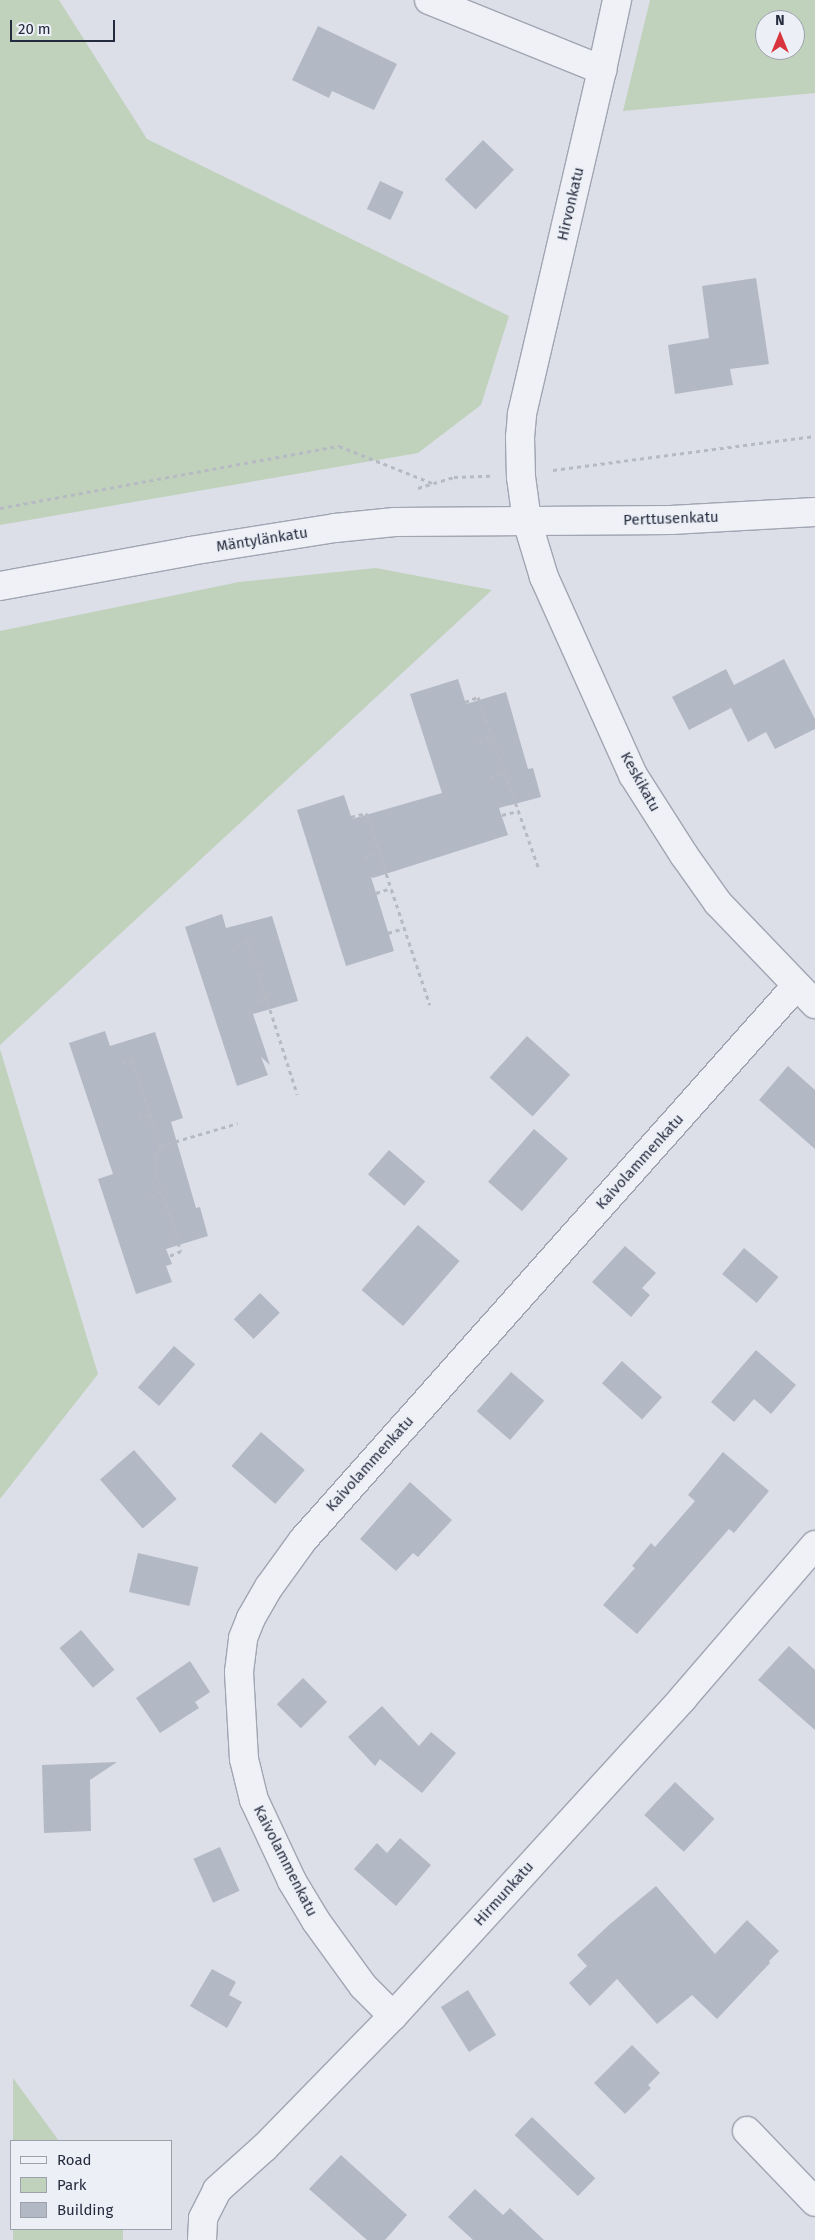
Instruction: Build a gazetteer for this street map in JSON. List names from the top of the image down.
{
  "streets": {
    "street": [
      "Hirvonkatu",
      "Perttusenkatu",
      "Mäntylänkatu",
      "Keskikatu",
      "Kaivolammenkatu",
      "Hirmunkatu"
    ]
  },
  "crossings": [
    ["Hirvonkatu", "Perttusenkatu"],
    ["Hirvonkatu", "Mäntylänkatu"],
    ["Hirvonkatu", "Keskikatu"],
    ["Perttusenkatu", "Mäntylänkatu"],
    ["Perttusenkatu", "Keskikatu"],
    ["Mäntylänkatu", "Keskikatu"],
    ["Keskikatu", "Kaivolammenkatu"],
    ["Kaivolammenkatu", "Hirmunkatu"]
  ],
  "legend": ["Road", "Park", "Building"],
  "scale_bar": "20 m",
  "north": "top"
}
